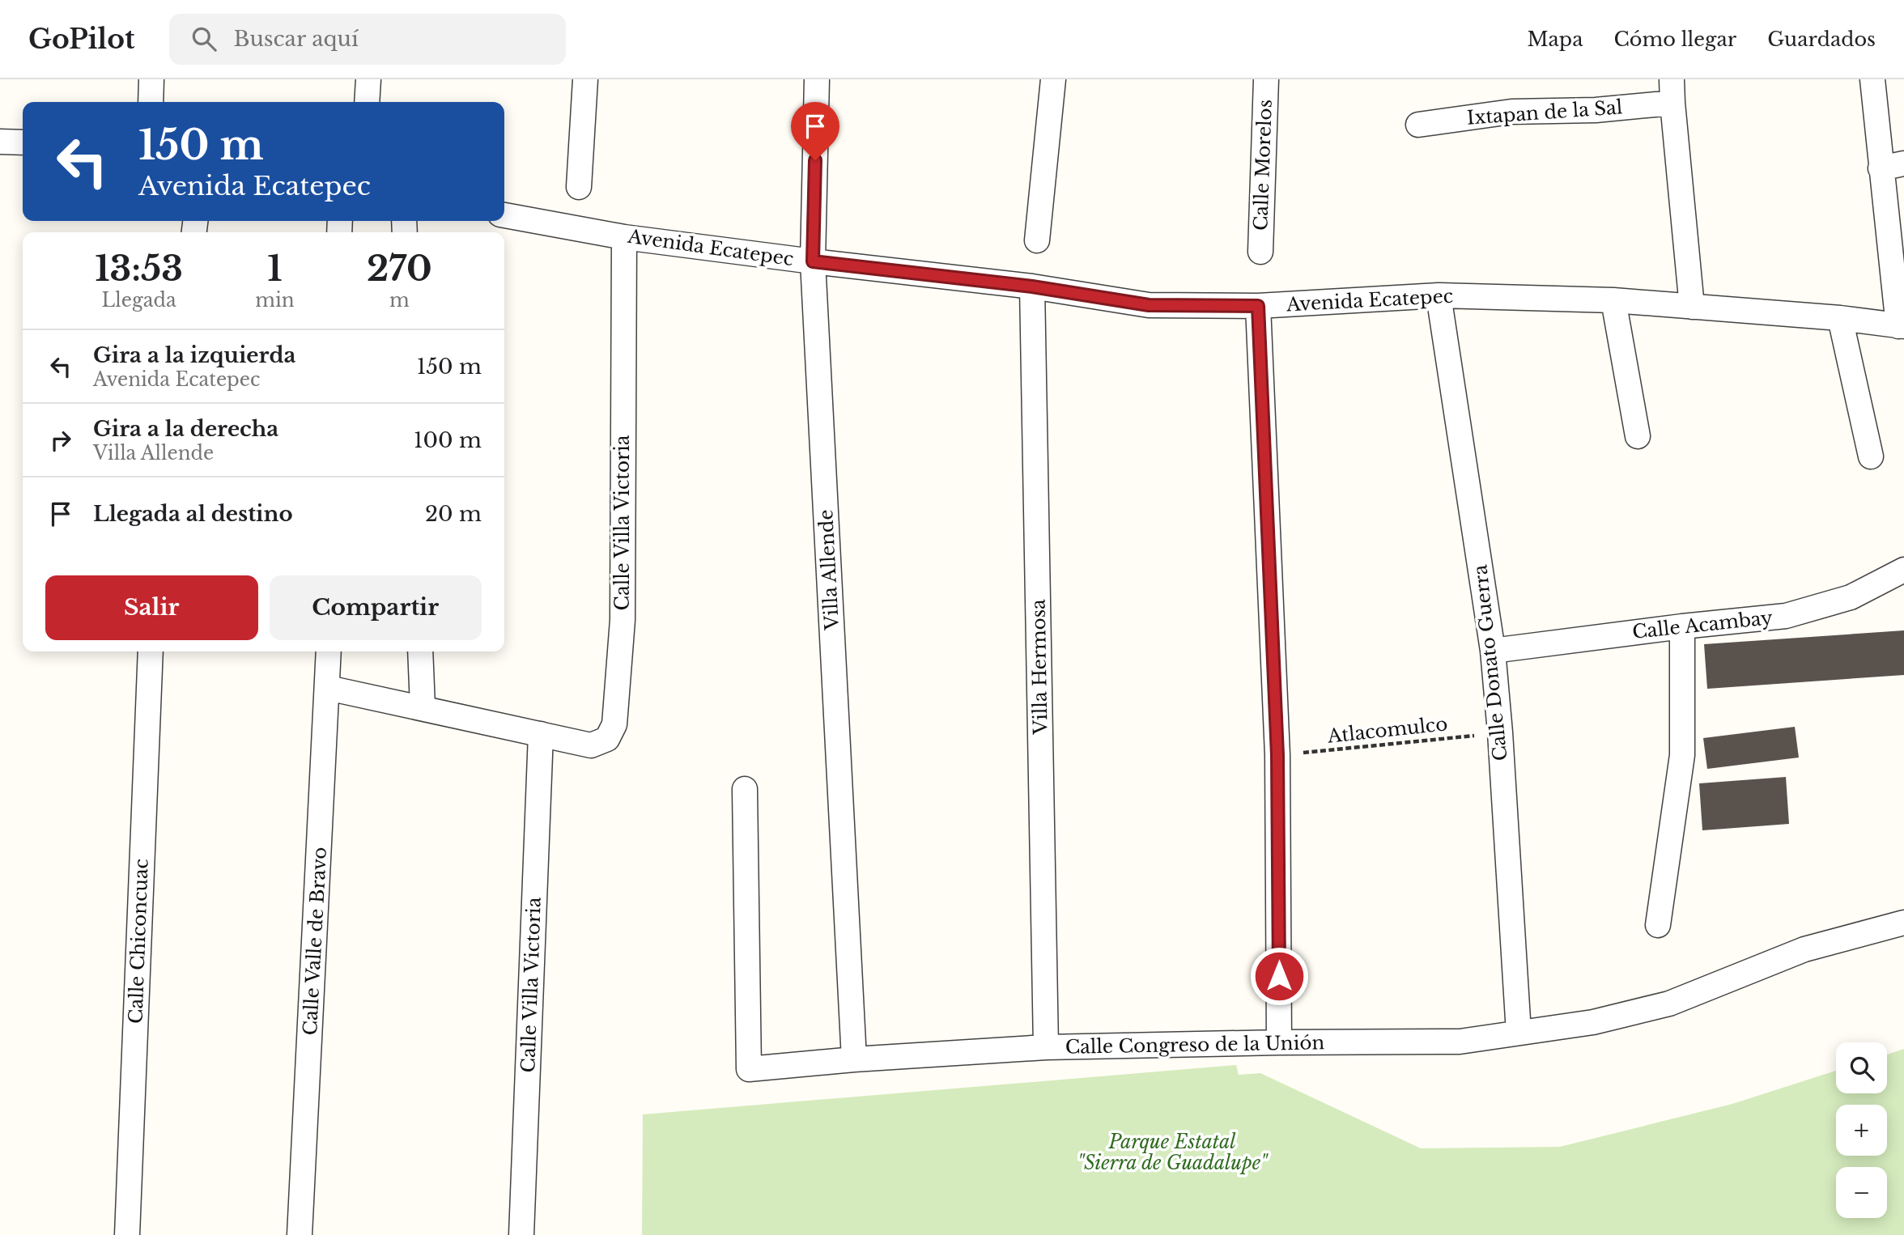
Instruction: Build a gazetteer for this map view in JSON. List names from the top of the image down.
{
  "streets": {
    "street": [
      "Ixtapan de la Sal",
      "Calle Morelos",
      "Avenida Ecatepec",
      "Calle Villa Victoria",
      "Villa Allende",
      "Calle Acambay",
      "Calle Donato Guerra",
      "Villa Hermosa",
      "Calle Chiconcuac",
      "Calle Valle de Bravo",
      "Calle Congreso de la Unión"
    ],
    "path": ["Atlacomulco"]
  },
  "crossings": [
    ["Avenida Ecatepec", "Calle Villa Victoria"],
    ["Avenida Ecatepec", "Villa Allende"],
    ["Avenida Ecatepec", "Calle Donato Guerra"],
    ["Avenida Ecatepec", "Villa Hermosa"],
    ["Calle Villa Victoria", "Calle Valle de Bravo"],
    ["Villa Allende", "Calle Congreso de la Unión"],
    ["Calle Acambay", "Calle Donato Guerra"],
    ["Calle Donato Guerra", "Atlacomulco"],
    ["Calle Donato Guerra", "Calle Congreso de la Unión"],
    ["Villa Hermosa", "Calle Congreso de la Unión"]
  ],
  "parks": ["Parque Estatal \"Sierra de Guadalupe\""],
  "page": {
    "header": "GoPilot",
    "search": "Buscar aquí",
    "nav": ["Mapa", "Cómo llegar", "Guardados"],
    "turn": ["150 m", "Avenida Ecatepec"],
    "eta": [
      "13:53",
      "Llegada",
      "1",
      "min",
      "270",
      "m"
    ],
    "list": [
      {
        "name": "Gira a la izquierda",
        "note": "Avenida Ecatepec",
        "value": "150 m"
      },
      {
        "name": "Gira a la derecha",
        "note": "Villa Allende",
        "value": "100 m"
      },
      {
        "name": "Llegada al destino",
        "value": "20 m"
      }
    ],
    "buttons": ["Salir", "Compartir"],
    "map_buttons": ["+", "−"]
  }
}
